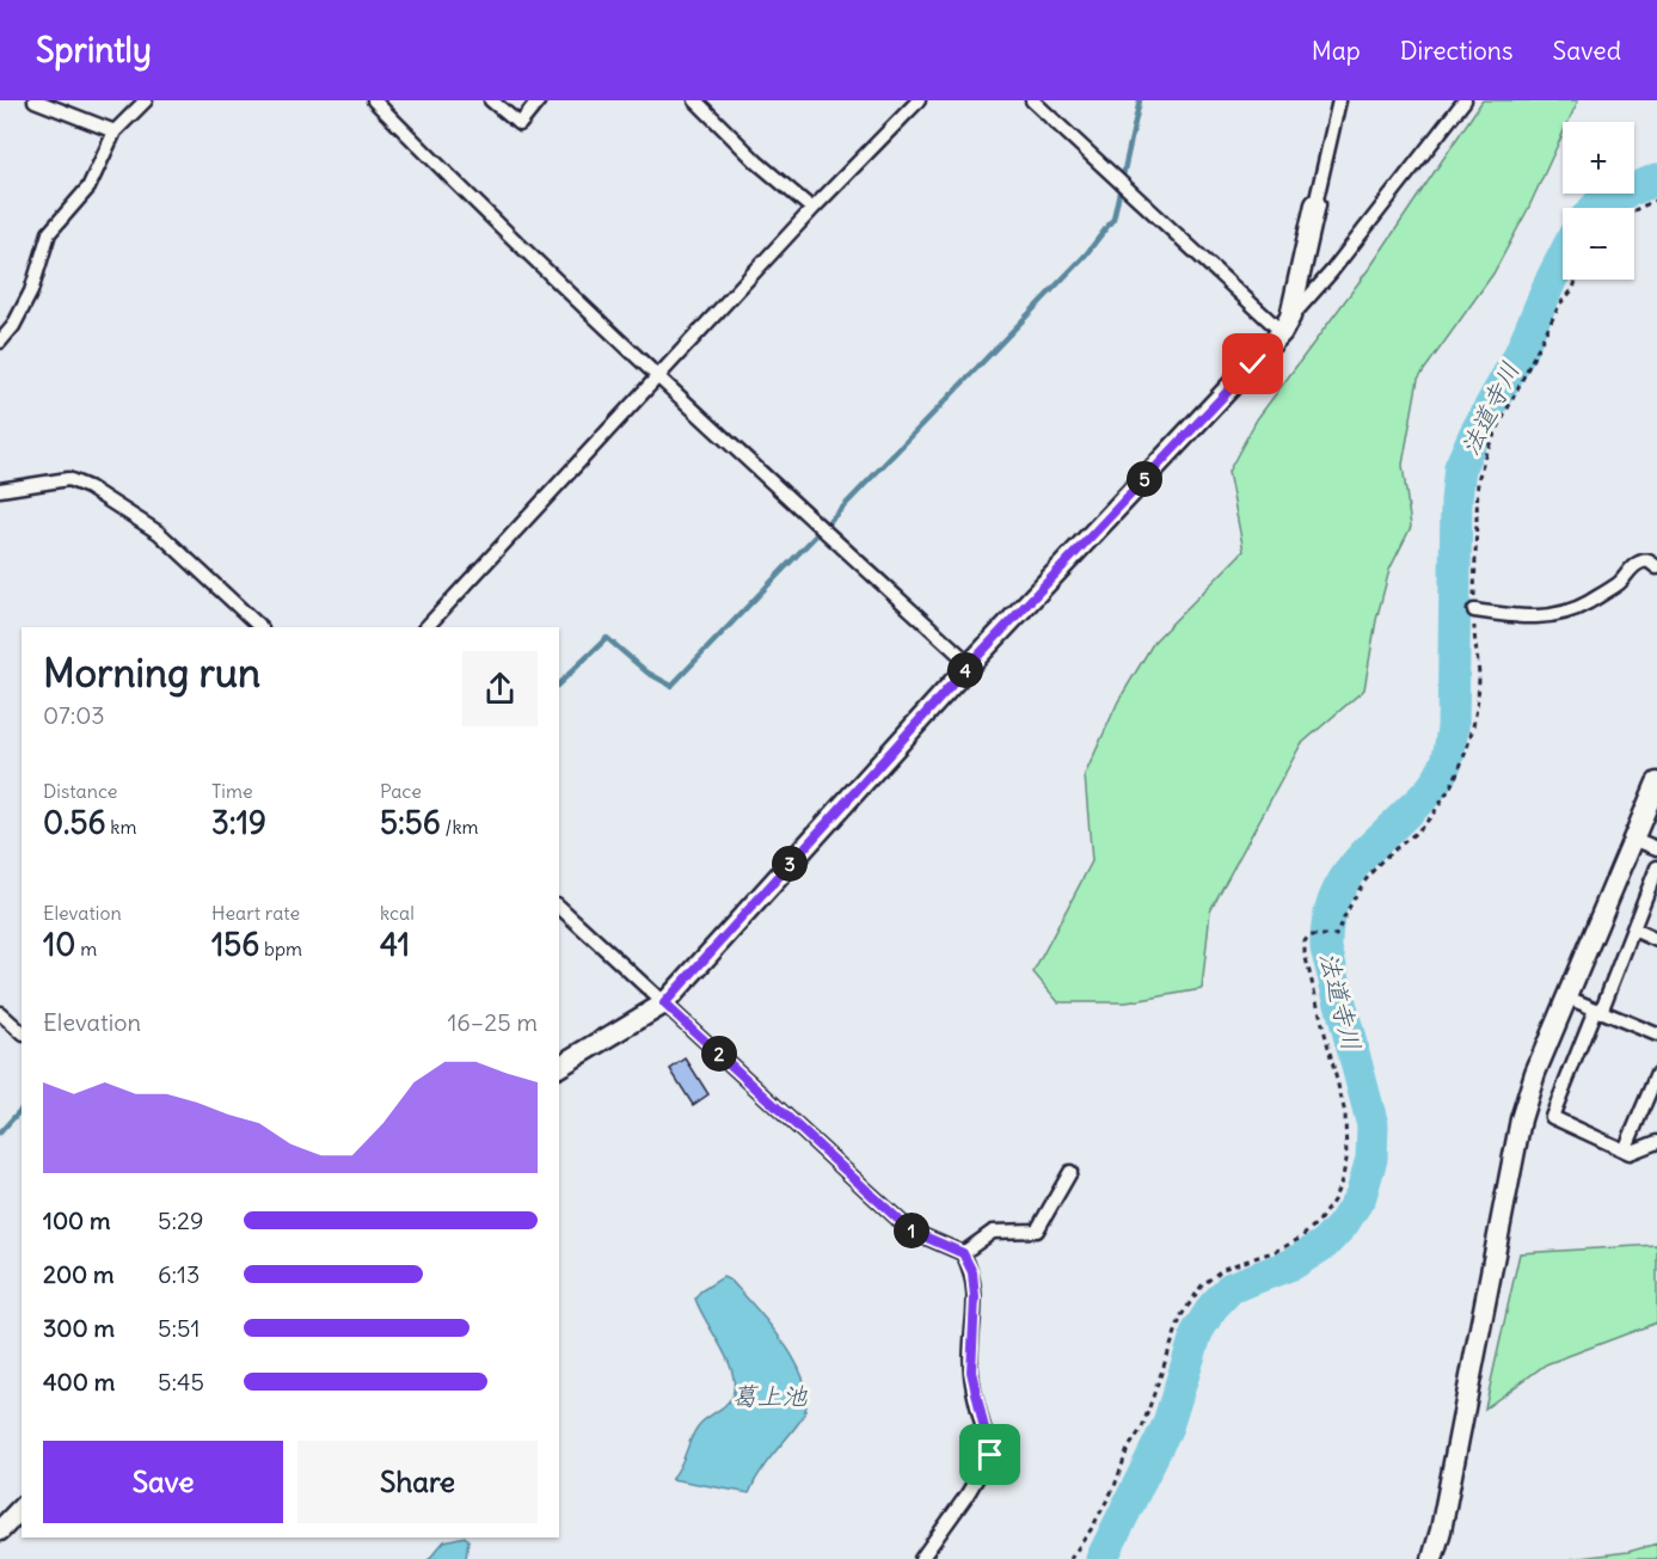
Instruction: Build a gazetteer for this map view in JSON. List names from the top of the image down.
{
  "water": ["法道寺川", "葛上池"],
  "page": {
    "header": "Sprintly",
    "nav": ["Map", "Directions", "Saved"],
    "map_buttons": ["+", "−"],
    "pins": [
      "5",
      "4",
      "3",
      "2",
      "1"
    ],
    "heading": ["Morning run", "07:03"],
    "stats": [
      ["Distance", "0.56 km"],
      ["Time", "3:19"],
      ["Pace", "5:56 /km"],
      ["Elevation", "10 m"],
      ["Heart rate", "156 bpm"],
      ["kcal", "41"]
    ],
    "chart": ["Elevation", "16–25 m"],
    "list": [
      {
        "name": "100 m",
        "note": "5:29"
      },
      {
        "name": "200 m",
        "note": "6:13"
      },
      {
        "name": "300 m",
        "note": "5:51"
      },
      {
        "name": "400 m",
        "note": "5:45"
      }
    ],
    "buttons": ["Save", "Share"]
  }
}
